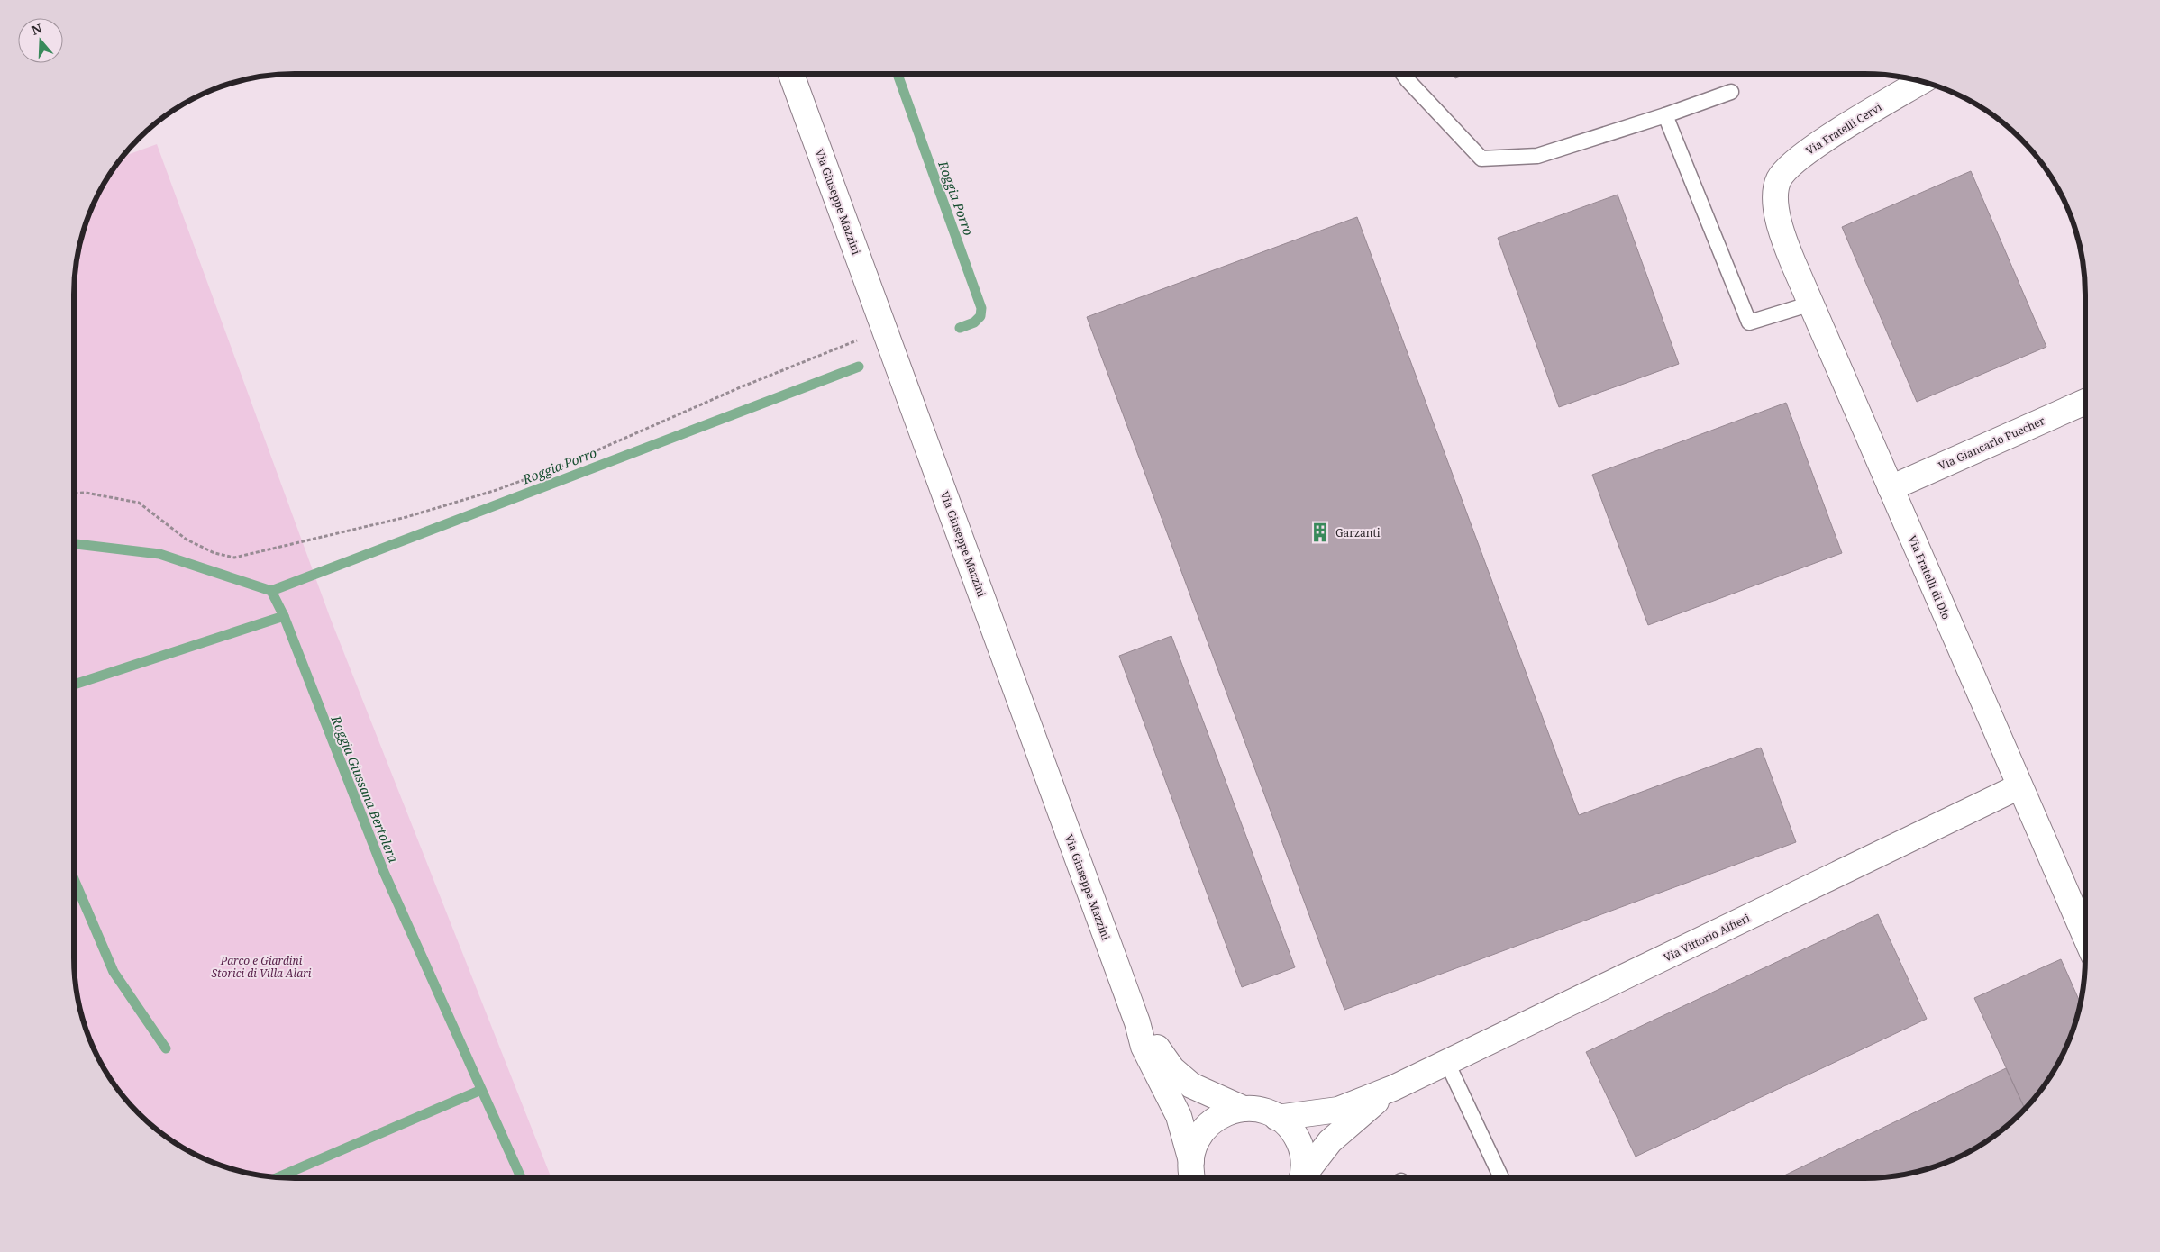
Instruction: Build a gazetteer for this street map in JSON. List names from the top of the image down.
{
  "streets": {
    "street": [
      "Via Fratelli Cervi",
      "Via Giuseppe Mazzini",
      "Via Giancarlo Puecher",
      "Via Fratelli di Dio",
      "Via Vittorio Alfieri"
    ]
  },
  "crossings": [
    ["Via Fratelli Cervi", "Via Fratelli di Dio"],
    ["Via Giuseppe Mazzini", "Via Vittorio Alfieri"],
    ["Via Giancarlo Puecher", "Via Fratelli di Dio"],
    ["Via Fratelli di Dio", "Via Vittorio Alfieri"]
  ],
  "water": ["Roggia Porro", "Roggia Giussana Bertolera"],
  "parks": ["Parco e Giardini Storici di Villa Alari"],
  "places": {
    "building": ["Garzanti"]
  },
  "north": "top"
}
